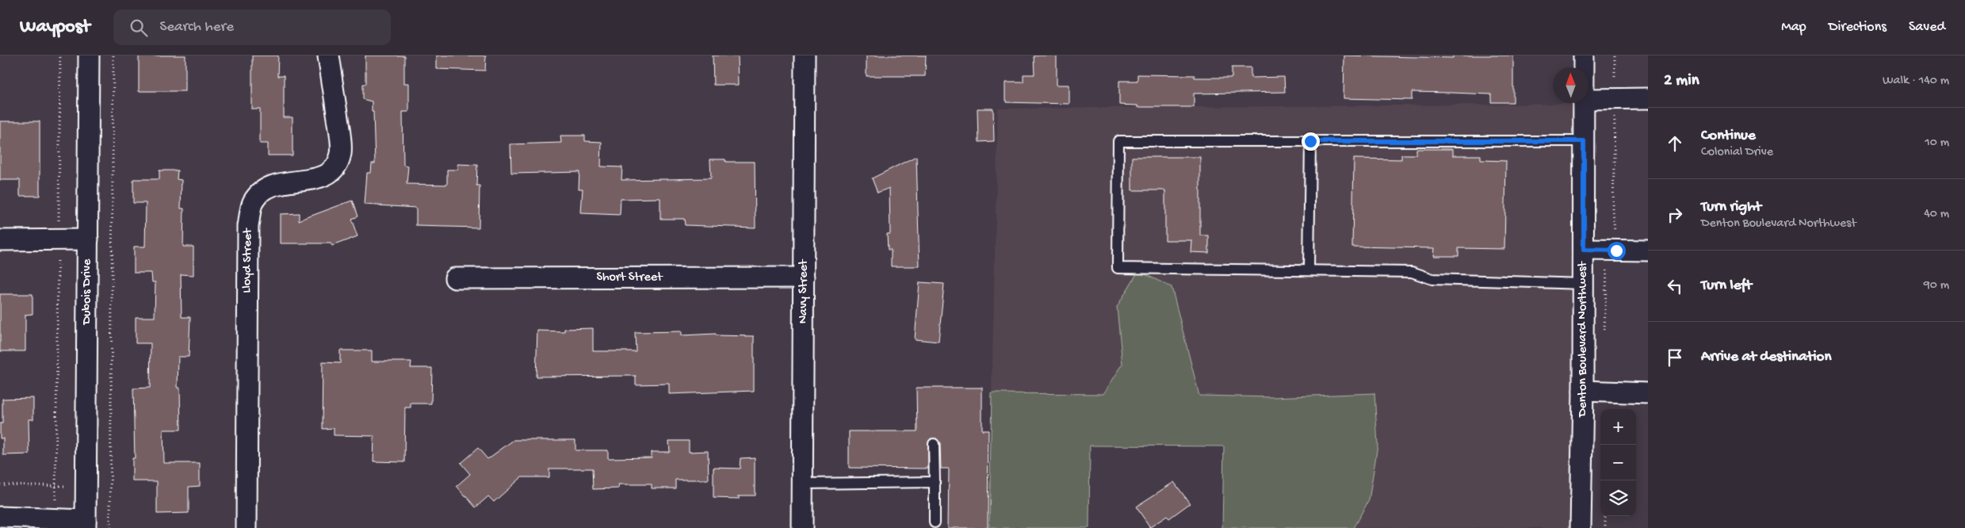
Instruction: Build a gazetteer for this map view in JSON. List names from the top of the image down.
{
  "streets": {
    "street": [
      "Lloyd Street",
      "Short Street",
      "Dubois Drive",
      "Navy Street",
      "Denton Boulevard Northwest"
    ]
  },
  "crossings": [
    ["Short Street", "Navy Street"]
  ],
  "north": "top",
  "page": {
    "header": "Waypost",
    "search": "Search here",
    "nav": ["Map", "Directions", "Saved"],
    "heading": ["2 min", "Walk · 140 m"],
    "list": [
      ["Continue", "Colonial Drive", "10 m"],
      ["Turn right", "Denton Boulevard Northwest", "40 m"],
      ["Turn left", "90 m"],
      "Arrive at destination"
    ],
    "map_buttons": ["+", "−"]
  }
}
